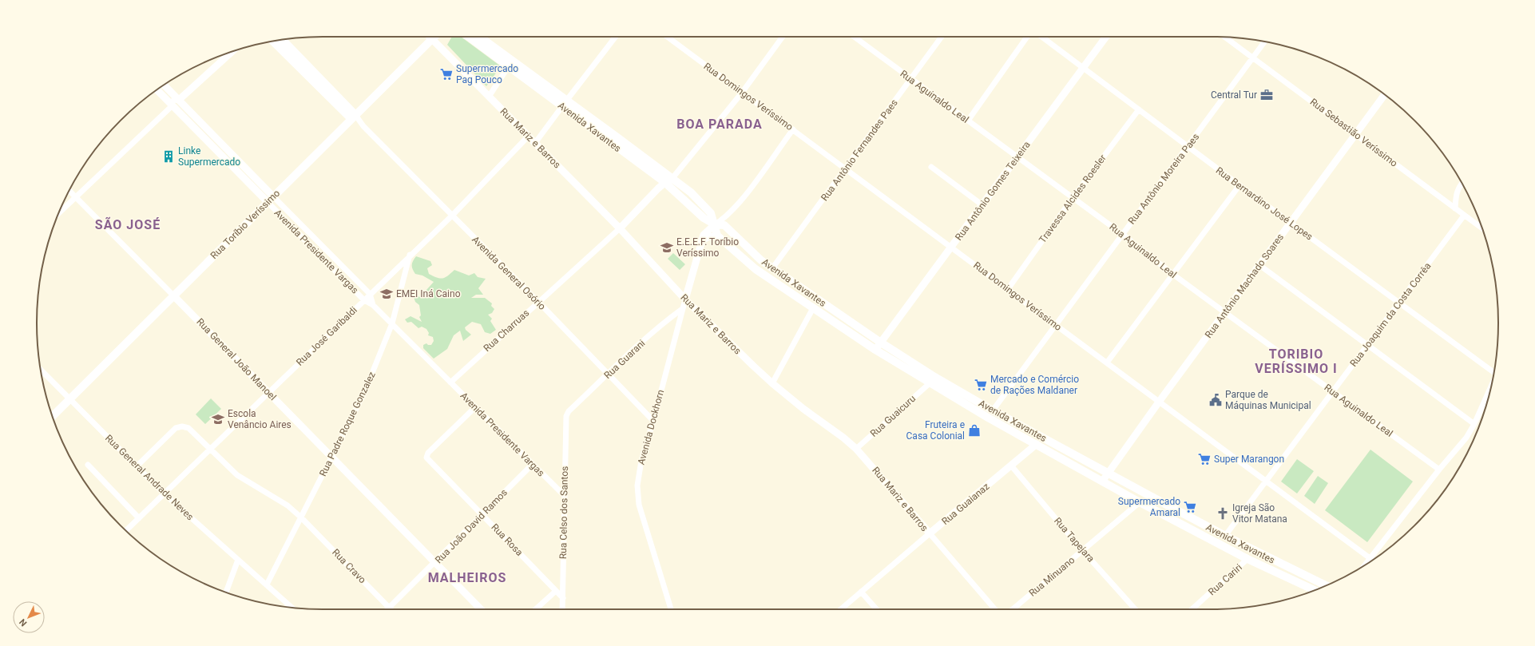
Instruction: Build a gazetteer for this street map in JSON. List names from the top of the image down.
{
  "streets": {
    "main road": [
      "Avenida Xavantes",
      "Rua Mariz e Barros",
      "Rua Toríbio Veríssimo",
      "Avenida General Osório"
    ],
    "street": [
      "Rua Domingos Veríssimo",
      "Rua Aguinaldo Leal",
      "Rua Sebastião Veríssimo",
      "Rua Antônio Fernandes Paes",
      "Rua Antônio Moreira Paes",
      "Rua Antônio Gomes Teixeira",
      "Travessa Alcides Roesler",
      "Rua Bernardino José Lopes",
      "Avenida Presidente Vargas",
      "Rua Antônio Machado Soares",
      "Rua Joaquim da Costa Corrêa",
      "Rua Charruas",
      "Rua José Garibaldi",
      "Rua General João Manoel",
      "Rua Guarani",
      "Rua Guaicuru",
      "Rua Padre Roque Gonzalez",
      "Avenida Dockhorn",
      "Rua General Andrade Neves",
      "Rua Guaianaz",
      "Rua Celso dos Santos",
      "Rua João David Ramos",
      "Rua Rosa",
      "Rua Tapejara",
      "Rua Cravo",
      "Rua Minuano",
      "Rua Cariri"
    ]
  },
  "crossings": [
    ["Rua Domingos Veríssimo", "Rua Antônio Fernandes Paes"],
    ["Rua Domingos Veríssimo", "Rua Antônio Moreira Paes"],
    ["Rua Domingos Veríssimo", "Rua Antônio Gomes Teixeira"],
    ["Rua Domingos Veríssimo", "Travessa Alcides Roesler"],
    ["Rua Domingos Veríssimo", "Rua Antônio Machado Soares"],
    ["Rua Domingos Veríssimo", "Rua Joaquim da Costa Corrêa"],
    ["Rua Aguinaldo Leal", "Rua Antônio Fernandes Paes"],
    ["Rua Aguinaldo Leal", "Rua Antônio Moreira Paes"],
    ["Rua Aguinaldo Leal", "Rua Antônio Gomes Teixeira"],
    ["Rua Aguinaldo Leal", "Travessa Alcides Roesler"],
    ["Rua Aguinaldo Leal", "Rua Antônio Machado Soares"],
    ["Rua Aguinaldo Leal", "Rua Joaquim da Costa Corrêa"],
    ["Avenida Xavantes", "Rua Antônio Fernandes Paes"],
    ["Avenida Xavantes", "Rua Antônio Moreira Paes"],
    ["Avenida Xavantes", "Rua Antônio Gomes Teixeira"],
    ["Avenida Xavantes", "Rua Antônio Machado Soares"],
    ["Avenida Xavantes", "Rua Joaquim da Costa Corrêa"],
    ["Avenida Xavantes", "Rua Guaicuru"],
    ["Avenida Xavantes", "Avenida Dockhorn"],
    ["Avenida Xavantes", "Rua Guaianaz"],
    ["Avenida Xavantes", "Rua Minuano"],
    ["Avenida Xavantes", "Rua Cariri"],
    ["Rua Sebastião Veríssimo", "Rua Antônio Moreira Paes"],
    ["Rua Sebastião Veríssimo", "Rua Antônio Machado Soares"],
    ["Rua Sebastião Veríssimo", "Rua Joaquim da Costa Corrêa"],
    ["Rua Mariz e Barros", "Rua Toríbio Veríssimo"],
    ["Rua Mariz e Barros", "Rua Charruas"],
    ["Rua Mariz e Barros", "Rua José Garibaldi"],
    ["Rua Mariz e Barros", "Rua Guaicuru"],
    ["Rua Mariz e Barros", "Avenida Dockhorn"],
    ["Rua Mariz e Barros", "Rua Guaianaz"],
    ["Rua Antônio Moreira Paes", "Rua Bernardino José Lopes"],
    ["Rua Antônio Gomes Teixeira", "Rua Bernardino José Lopes"],
    ["Travessa Alcides Roesler", "Rua Bernardino José Lopes"],
    ["Rua Bernardino José Lopes", "Rua Antônio Machado Soares"],
    ["Rua Bernardino José Lopes", "Rua Joaquim da Costa Corrêa"],
    ["Rua Toríbio Veríssimo", "Avenida Presidente Vargas"],
    ["Rua Toríbio Veríssimo", "Avenida General Osório"],
    ["Rua Toríbio Veríssimo", "Rua General João Manoel"],
    ["Rua Toríbio Veríssimo", "Rua General Andrade Neves"],
    ["Avenida Presidente Vargas", "Rua Charruas"],
    ["Avenida Presidente Vargas", "Rua José Garibaldi"],
    ["Avenida Presidente Vargas", "Rua Padre Roque Gonzalez"],
    ["Avenida Presidente Vargas", "Rua Celso dos Santos"],
    ["Avenida Presidente Vargas", "Rua João David Ramos"],
    ["Avenida Presidente Vargas", "Rua Rosa"],
    ["Avenida General Osório", "Rua Charruas"],
    ["Avenida General Osório", "Rua José Garibaldi"],
    ["Avenida General Osório", "Rua Guarani"],
    ["Avenida General Osório", "Avenida Dockhorn"],
    ["Rua José Garibaldi", "Rua General João Manoel"],
    ["Rua José Garibaldi", "Rua Padre Roque Gonzalez"],
    ["Rua José Garibaldi", "Rua General Andrade Neves"],
    ["Rua José Garibaldi", "Rua Cravo"],
    ["Rua General João Manoel", "Rua Padre Roque Gonzalez"],
    ["Rua General João Manoel", "Rua João David Ramos"],
    ["Rua Guarani", "Avenida Dockhorn"],
    ["Rua Guarani", "Rua Celso dos Santos"],
    ["Rua Padre Roque Gonzalez", "Rua General Andrade Neves"],
    ["Rua Padre Roque Gonzalez", "Rua Cravo"],
    ["Rua General Andrade Neves", "Rua Cravo"],
    ["Rua Guaianaz", "Rua Tapejara"],
    ["Rua Celso dos Santos", "Rua Rosa"],
    ["Rua João David Ramos", "Rua Rosa"],
    ["Rua João David Ramos", "Rua Cravo"],
    ["Rua Tapejara", "Rua Minuano"]
  ],
  "districts": [
    "BOA PARADA",
    "SÃO JOSÉ",
    "TORIBIO VERÍSSIMO I",
    "MALHEIROS"
  ],
  "places": {
    "supermarket": [
      "Supermercado Pag Pouco",
      "Mercado e Comércio de Rações Maldaner",
      "Super Marangon",
      "Supermercado Amaral"
    ],
    "office": ["Central Tur"],
    "building": ["Linke Supermercado"],
    "school or university": ["E.E.E.F. Toríbio Veríssimo", "EMEI Iná Caino", "Escola Venâncio Aires"],
    "public building": ["Parque de Máquinas Municipal"],
    "shop": ["Fruteira e Casa Colonial"],
    "church": ["Igreja São Vitor Matana"]
  },
  "north": "bottom left"
}
